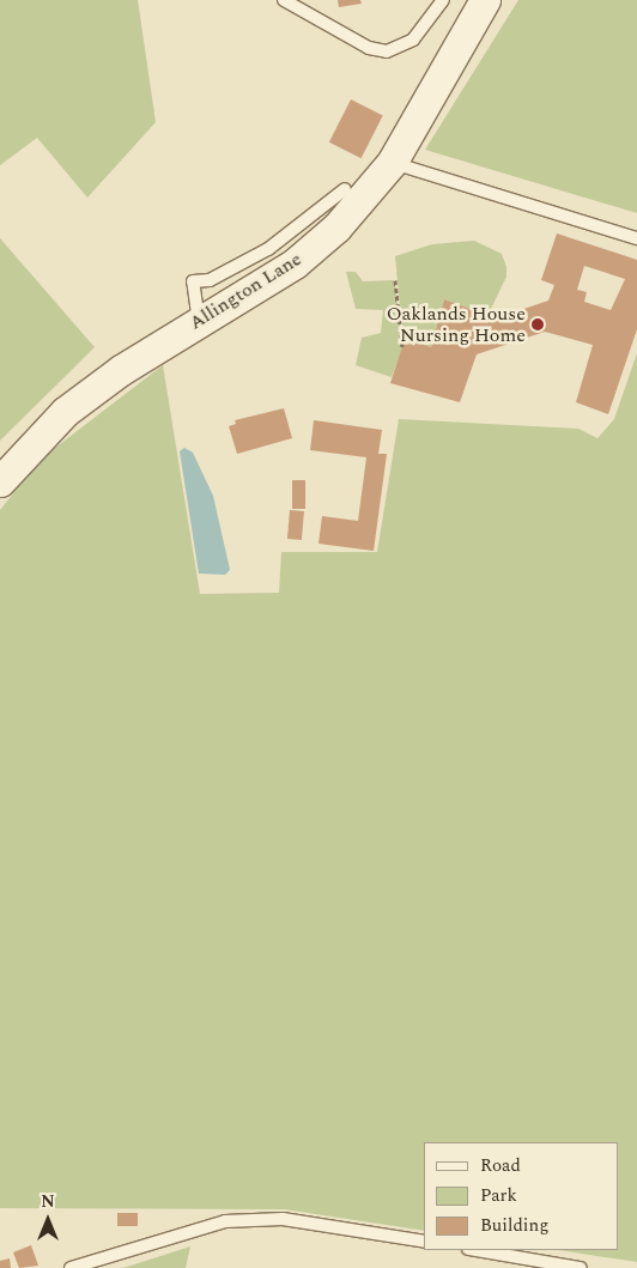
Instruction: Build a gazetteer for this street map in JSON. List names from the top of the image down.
{
  "streets": {
    "street": ["Allington Lane"]
  },
  "places": ["Oaklands House Nursing Home"],
  "legend": ["Road", "Park", "Building"],
  "north": "top"
}
